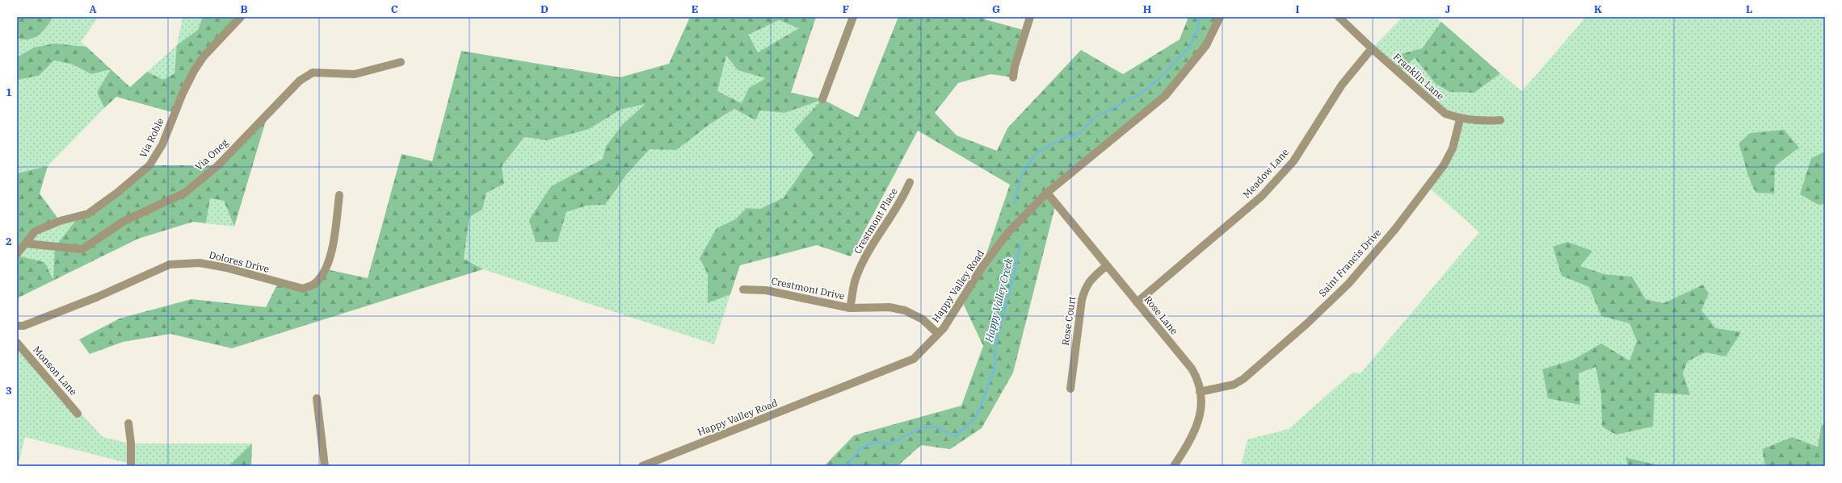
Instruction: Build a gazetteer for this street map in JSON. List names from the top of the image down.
{
  "streets": {
    "street": [
      "Franklin Lane",
      "Via Roble",
      "Via Oneg",
      "Meadow Lane",
      "Crestmont Place",
      "Dolores Drive",
      "Saint Francis Drive",
      "Happy Valley Road",
      "Crestmont Drive",
      "Rose Lane",
      "Rose Court",
      "Monson Lane"
    ]
  },
  "crossings": [
    ["Franklin Lane", "Meadow Lane"],
    ["Franklin Lane", "Saint Francis Drive"],
    ["Via Roble", "Via Oneg"],
    ["Meadow Lane", "Rose Lane"],
    ["Crestmont Place", "Crestmont Drive"],
    ["Saint Francis Drive", "Rose Lane"],
    ["Happy Valley Road", "Crestmont Drive"],
    ["Happy Valley Road", "Rose Lane"],
    ["Rose Lane", "Rose Court"]
  ],
  "water": ["Happy Valley Creek"],
  "grid": {
    "columns": [
      "A",
      "B",
      "C",
      "D",
      "E",
      "F",
      "G",
      "H",
      "I",
      "J",
      "K",
      "L"
    ],
    "rows": ["1", "2", "3"]
  }
}
